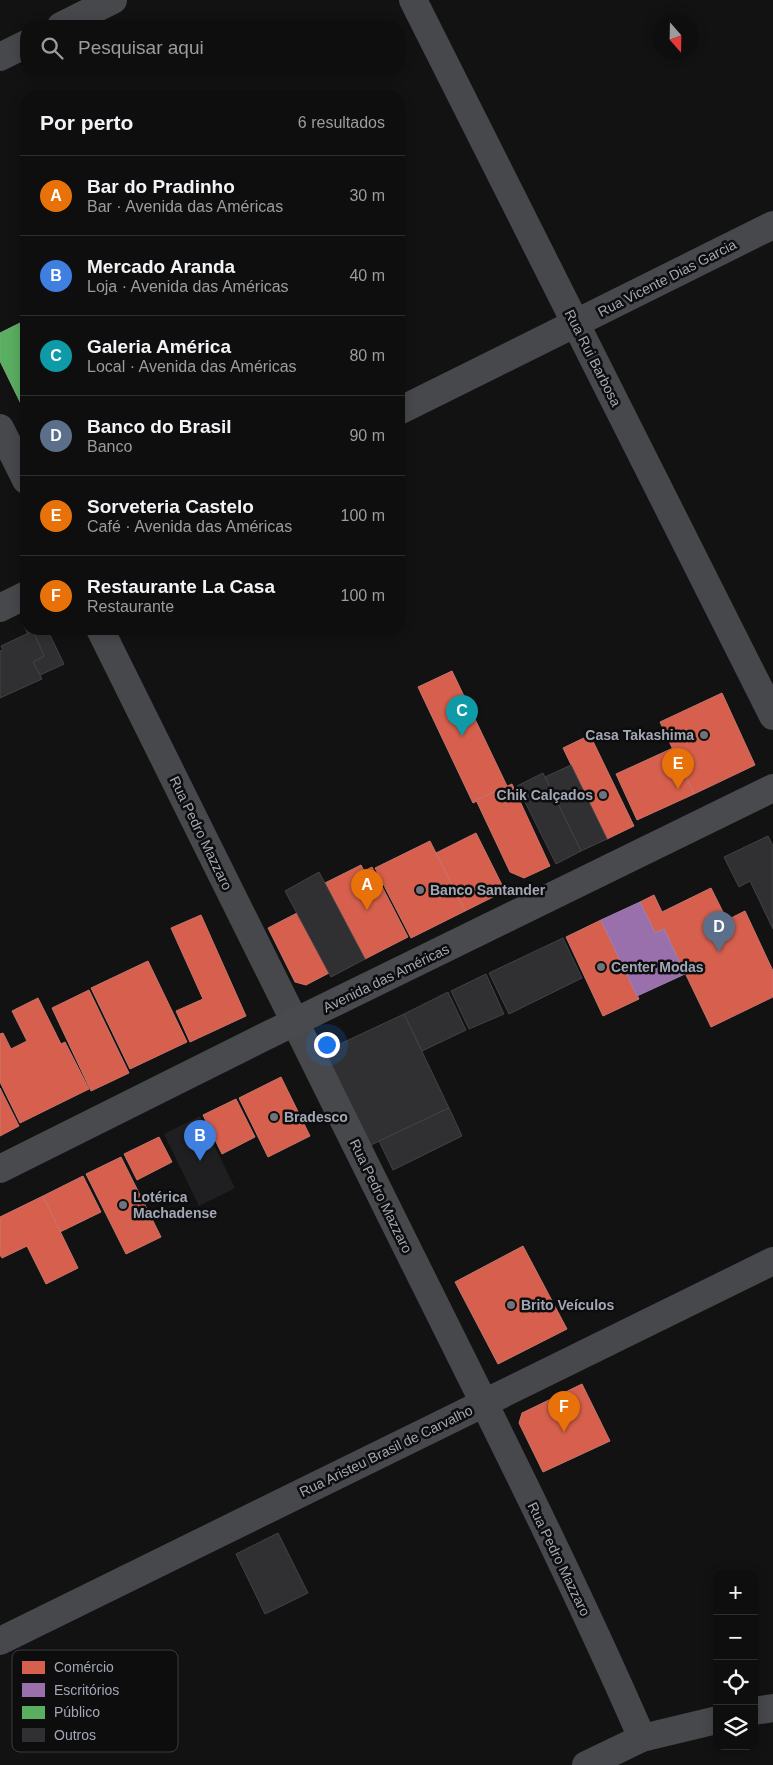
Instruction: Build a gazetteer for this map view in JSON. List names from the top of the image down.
{
  "streets": {
    "main road": ["Avenida das Américas"],
    "street": [
      "Rua Vicente Dias Garcia",
      "Rua Rui Barbosa",
      "Rua Pedro Mazzaro",
      "Rua Aristeu Brasil de Carvalho"
    ]
  },
  "crossings": [
    ["Rua Vicente Dias Garcia", "Rua Rui Barbosa"],
    ["Rua Pedro Mazzaro", "Avenida das Américas"],
    ["Rua Pedro Mazzaro", "Rua Aristeu Brasil de Carvalho"]
  ],
  "places": [
    "Casa Takashima",
    "Chik Calçados",
    "Banco Santander",
    "Center Modas",
    "Bradesco",
    "Lotérica Machadense",
    "Brito Veículos"
  ],
  "legend": [
    "Comércio",
    "Escritórios",
    "Público",
    "Outros"
  ],
  "north": "bottom",
  "page": {
    "search": "Pesquisar aqui",
    "heading": ["Por perto", "6 resultados"],
    "list": [
      {
        "mark": "A",
        "name": "Bar do Pradinho",
        "note": "Bar · Avenida das Américas",
        "value": "30 m"
      },
      {
        "mark": "B",
        "name": "Mercado Aranda",
        "note": "Loja · Avenida das Américas",
        "value": "40 m"
      },
      {
        "mark": "C",
        "name": "Galeria América",
        "note": "Local · Avenida das Américas",
        "value": "80 m"
      },
      {
        "mark": "D",
        "name": "Banco do Brasil",
        "note": "Banco",
        "value": "90 m"
      },
      {
        "mark": "E",
        "name": "Sorveteria Castelo",
        "note": "Café · Avenida das Américas",
        "value": "100 m"
      },
      {
        "mark": "F",
        "name": "Restaurante La Casa",
        "note": "Restaurante",
        "value": "100 m"
      }
    ],
    "pins": [
      "C",
      "E",
      "A",
      "D",
      "B",
      "F"
    ],
    "map_buttons": ["+", "−"]
  }
}
